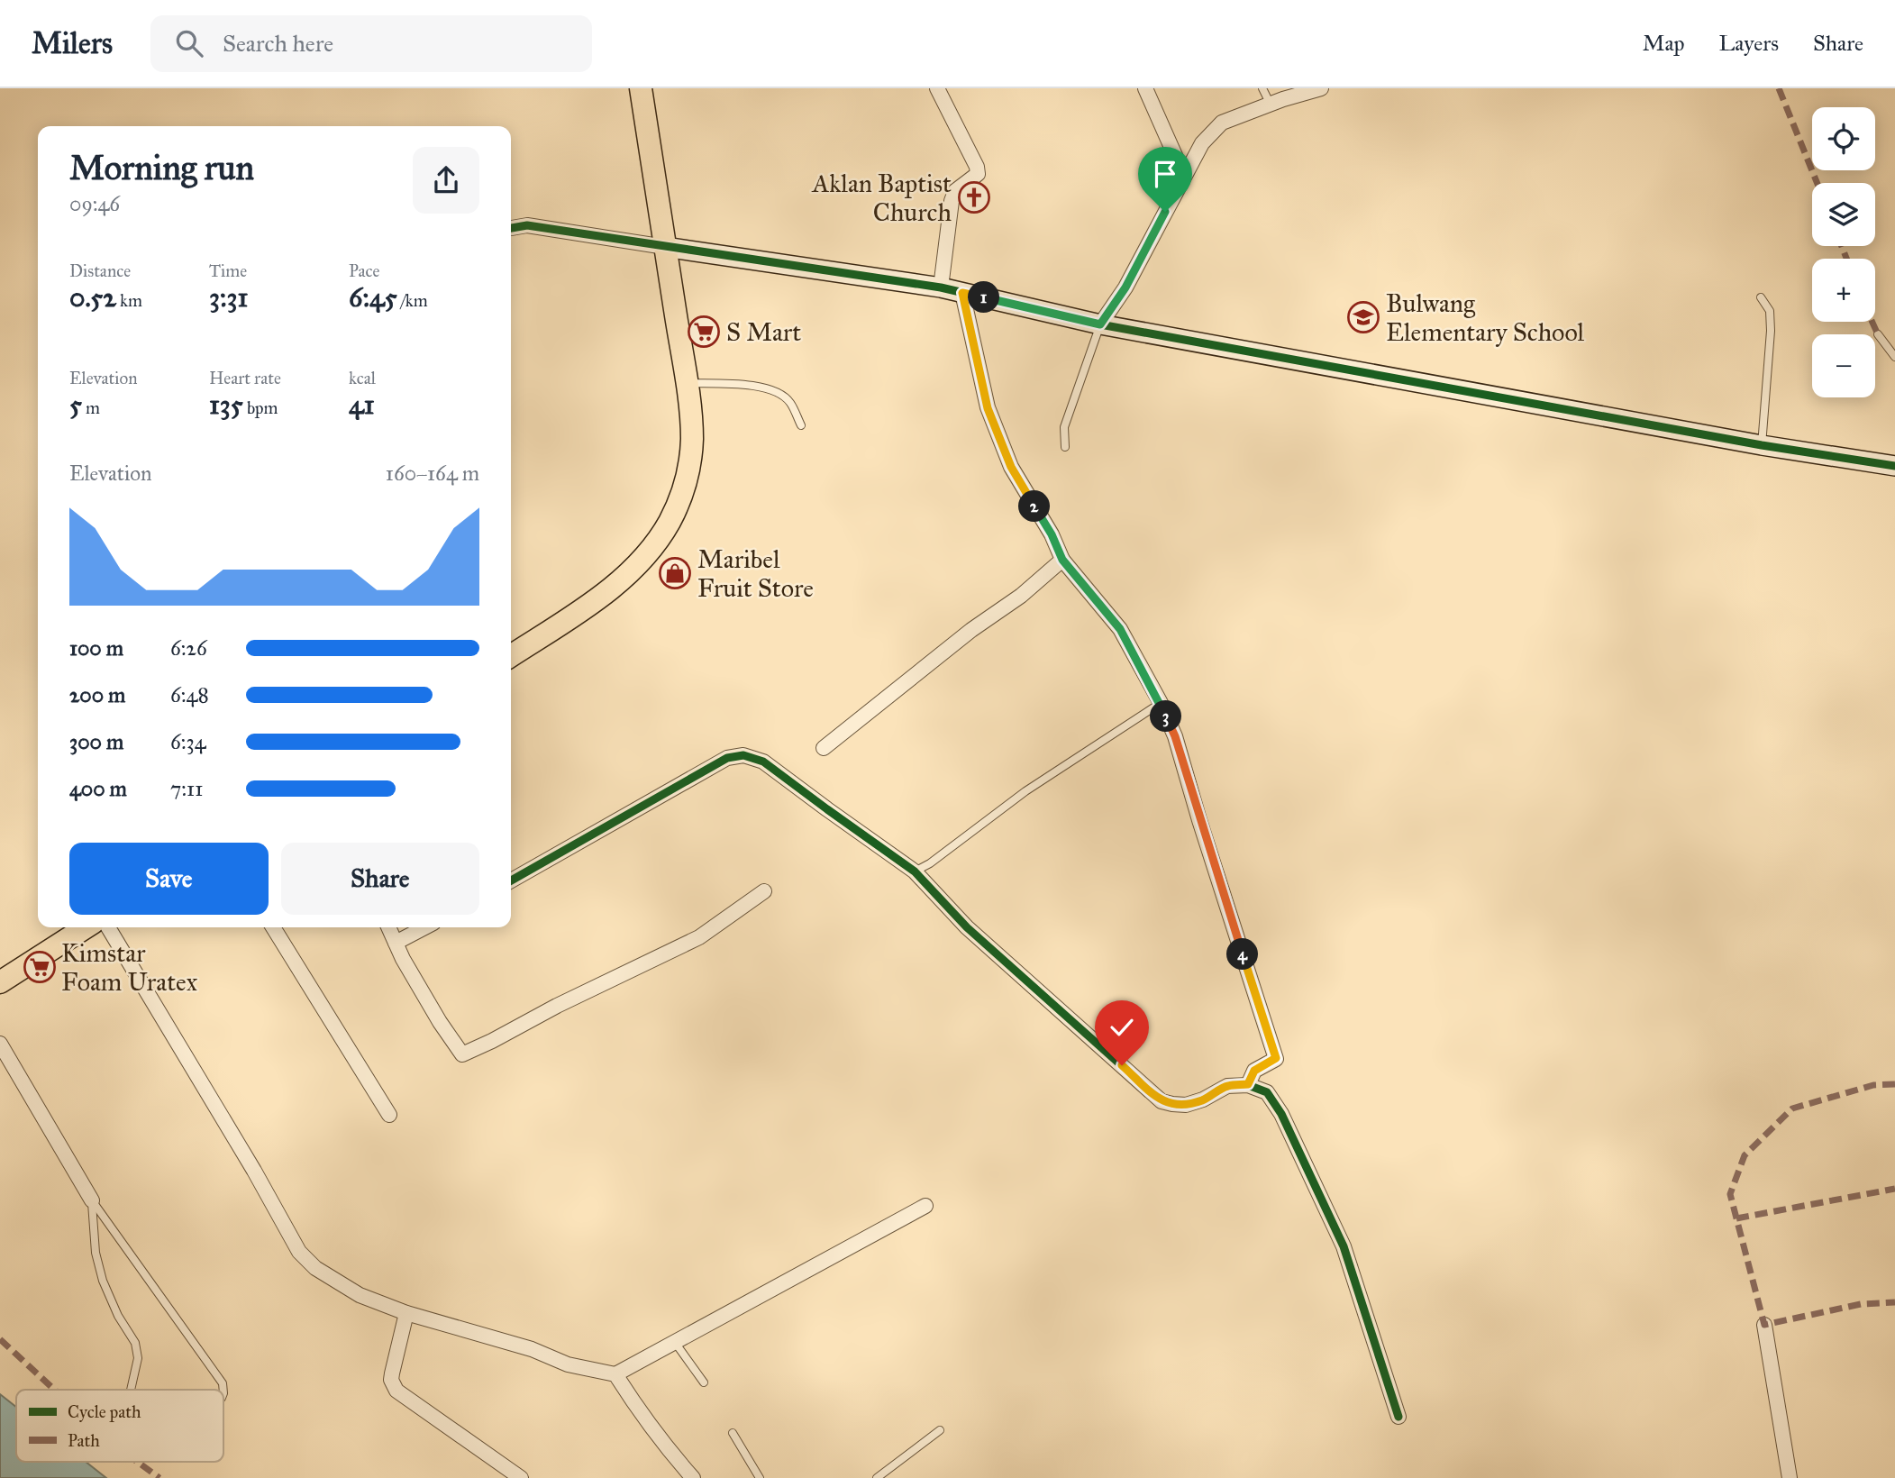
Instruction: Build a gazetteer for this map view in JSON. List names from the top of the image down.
{
  "places": {
    "church": ["Aklan Baptist Church"],
    "school or university": ["Bulwang Elementary School"],
    "supermarket": ["S Mart", "Kimstar Foam Uratex"],
    "shop": ["Maribel Fruit Store"]
  },
  "legend": ["Cycle path", "Path"],
  "page": {
    "header": "Milers",
    "search": "Search here",
    "nav": ["Map", "Layers", "Share"],
    "map_buttons": ["+", "−"],
    "heading": ["Morning run", "09:46"],
    "stats": [
      ["Distance", "0.52 km"],
      ["Time", "3:31"],
      ["Pace", "6:45 /km"],
      ["Elevation", "5 m"],
      ["Heart rate", "135 bpm"],
      ["kcal", "41"]
    ],
    "pins": [
      "1",
      "2",
      "3",
      "4"
    ],
    "chart": ["Elevation", "160–164 m"],
    "list": [
      {
        "name": "100 m",
        "note": "6:26"
      },
      {
        "name": "200 m",
        "note": "6:48"
      },
      {
        "name": "300 m",
        "note": "6:34"
      },
      {
        "name": "400 m",
        "note": "7:11"
      }
    ],
    "buttons": ["Save", "Share"]
  }
}
